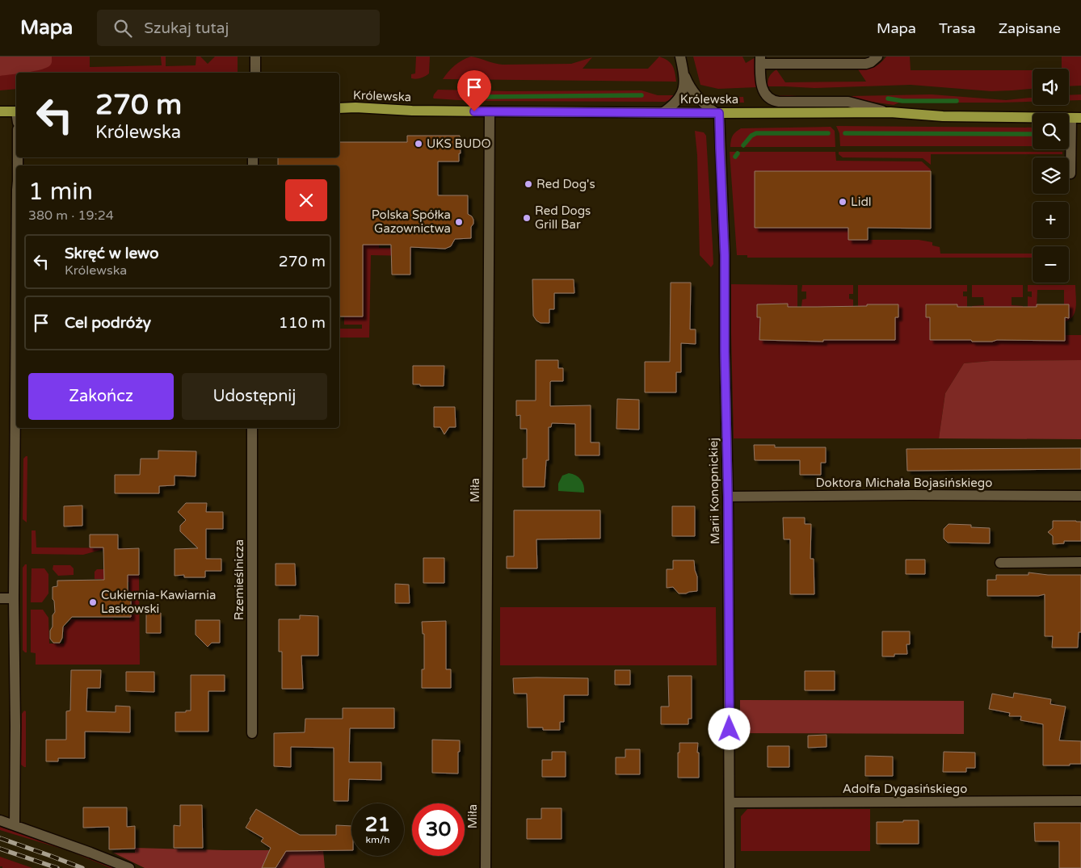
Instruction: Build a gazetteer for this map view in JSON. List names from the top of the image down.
{
  "streets": {
    "main road": ["Królewska"],
    "street": [
      "Doktora Michała Bojasińskiego",
      "Miła",
      "Marii Konopnickiej",
      "Rzemieślnicza",
      "Adolfa Dygasińskiego"
    ]
  },
  "crossings": [
    ["Królewska", "Miła"],
    ["Królewska", "Marii Konopnickiej"],
    ["Doktora Michała Bojasińskiego", "Marii Konopnickiej"],
    ["Marii Konopnickiej", "Adolfa Dygasińskiego"]
  ],
  "places": [
    "UKS BUDO",
    "Red Dog's",
    "Lidl",
    "Red Dogs Grill Bar",
    "Polska Spółka Gazownictwa",
    "Cukiernia-Kawiarnia Laskowski"
  ],
  "page": {
    "header": "Mapa",
    "search": "Szukaj tutaj",
    "nav": ["Mapa", "Trasa", "Zapisane"],
    "map_buttons": ["+", "−"],
    "turn": ["270 m", "Królewska"],
    "heading": ["1 min", "380 m · 19:24"],
    "list": [
      {
        "name": "Skręć w lewo",
        "note": "Królewska",
        "value": "270 m"
      },
      {
        "name": "Cel podróży",
        "value": "110 m"
      }
    ],
    "buttons": ["Zakończ", "Udostępnij"],
    "speed": "21 km/h",
    "limit": "30"
  }
}
